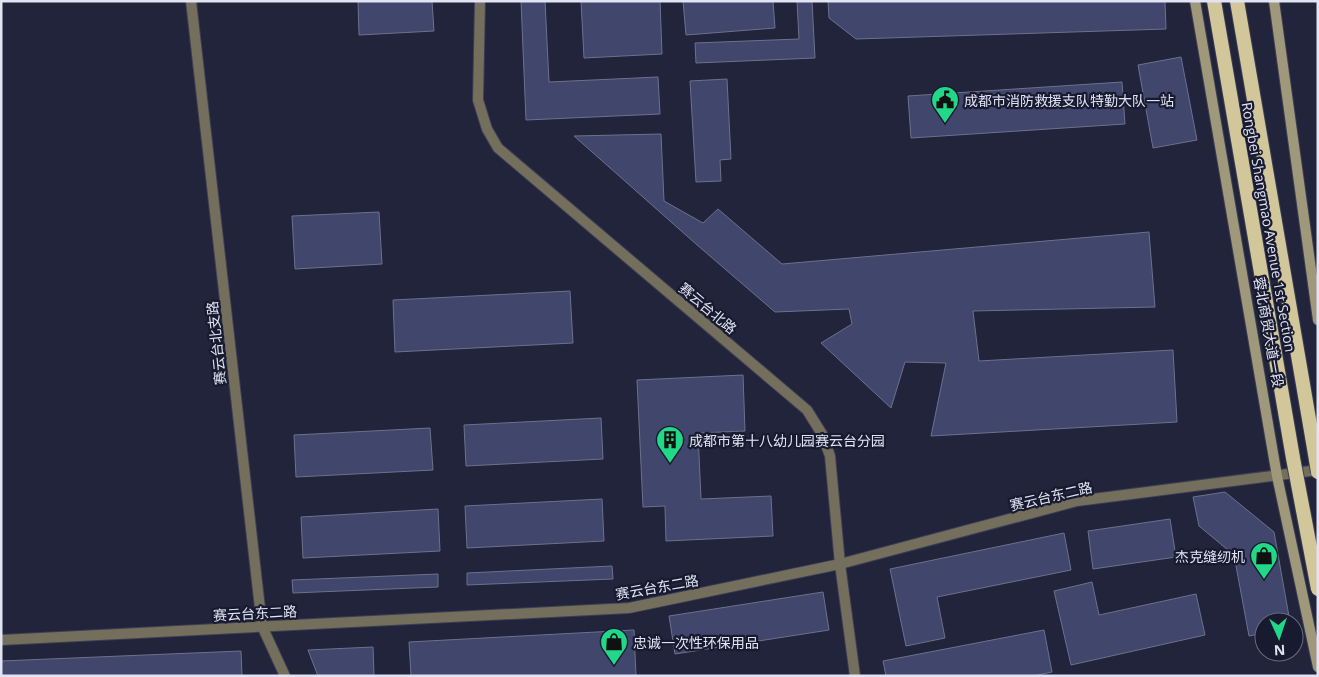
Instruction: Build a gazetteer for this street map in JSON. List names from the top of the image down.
{
  "streets": {
    "highway": ["Rongbei Shangmao Avenue 1st Section", "蓉北商贸大道一段"],
    "street": ["赛云台北路", "赛云台北支路", "赛云台东二路"]
  },
  "crossings": [
    ["赛云台北路", "赛云台东二路"],
    ["蓉北商贸大道一段", "赛云台东二路"],
    ["赛云台北支路", "赛云台东二路"]
  ],
  "places": {
    "public building": ["成都市消防救援支队特勤大队一站"],
    "building": ["成都市第十八幼儿园赛云台分园"],
    "shop": ["杰克缝纫机", "忠诚一次性环保用品"]
  },
  "north": "bottom"
}
